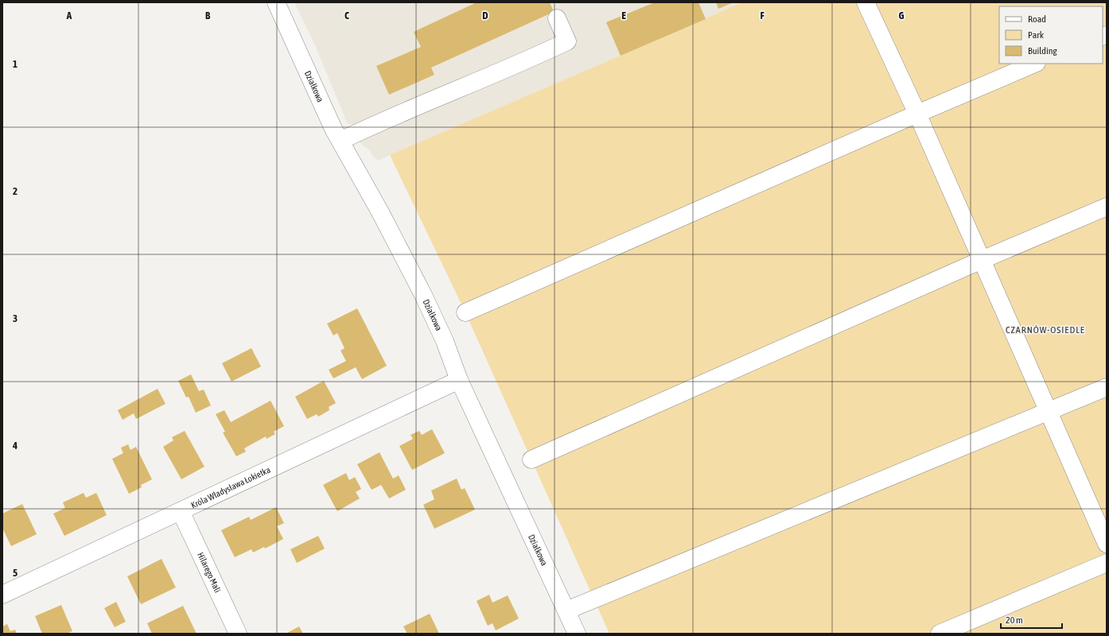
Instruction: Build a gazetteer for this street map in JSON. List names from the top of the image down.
{
  "streets": {
    "street": ["Działkowa", "Króla Władysława Łokietka", "Hilarego Mali"]
  },
  "crossings": [
    ["Działkowa", "Króla Władysława Łokietka"],
    ["Króla Władysława Łokietka", "Hilarego Mali"]
  ],
  "districts": ["CZARNÓW-OSIEDLE"],
  "legend": ["Road", "Park", "Building"],
  "scale_bar": "20 m",
  "grid": {
    "columns": [
      "A",
      "B",
      "C",
      "D",
      "E",
      "F",
      "G"
    ],
    "rows": [
      "1",
      "2",
      "3",
      "4",
      "5"
    ]
  }
}
